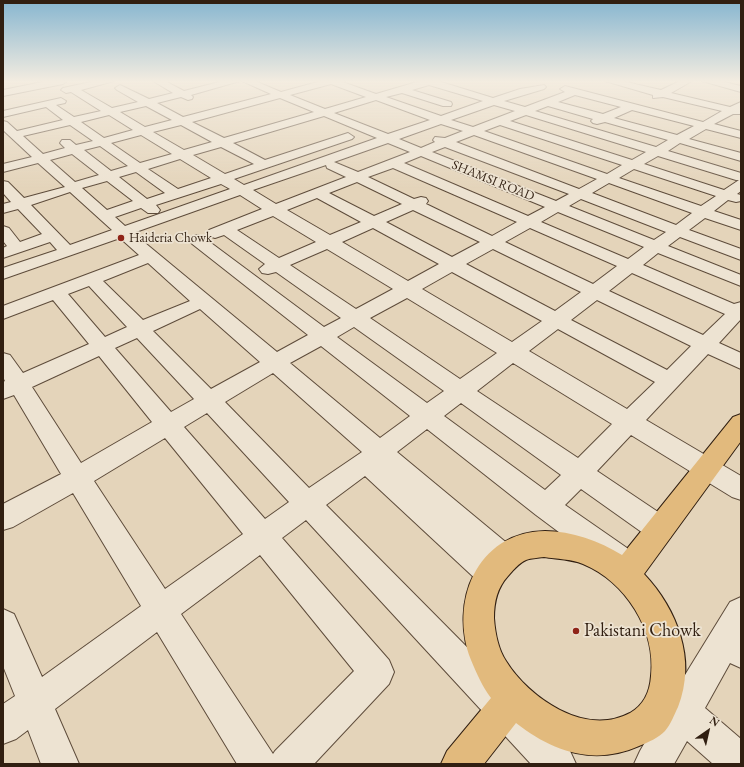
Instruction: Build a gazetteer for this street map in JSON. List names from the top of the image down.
{
  "streets": {
    "street": ["SHAMSI ROAD"]
  },
  "places": ["Haideria Chowk", "Pakistani Chowk"],
  "north": "top right"
}
